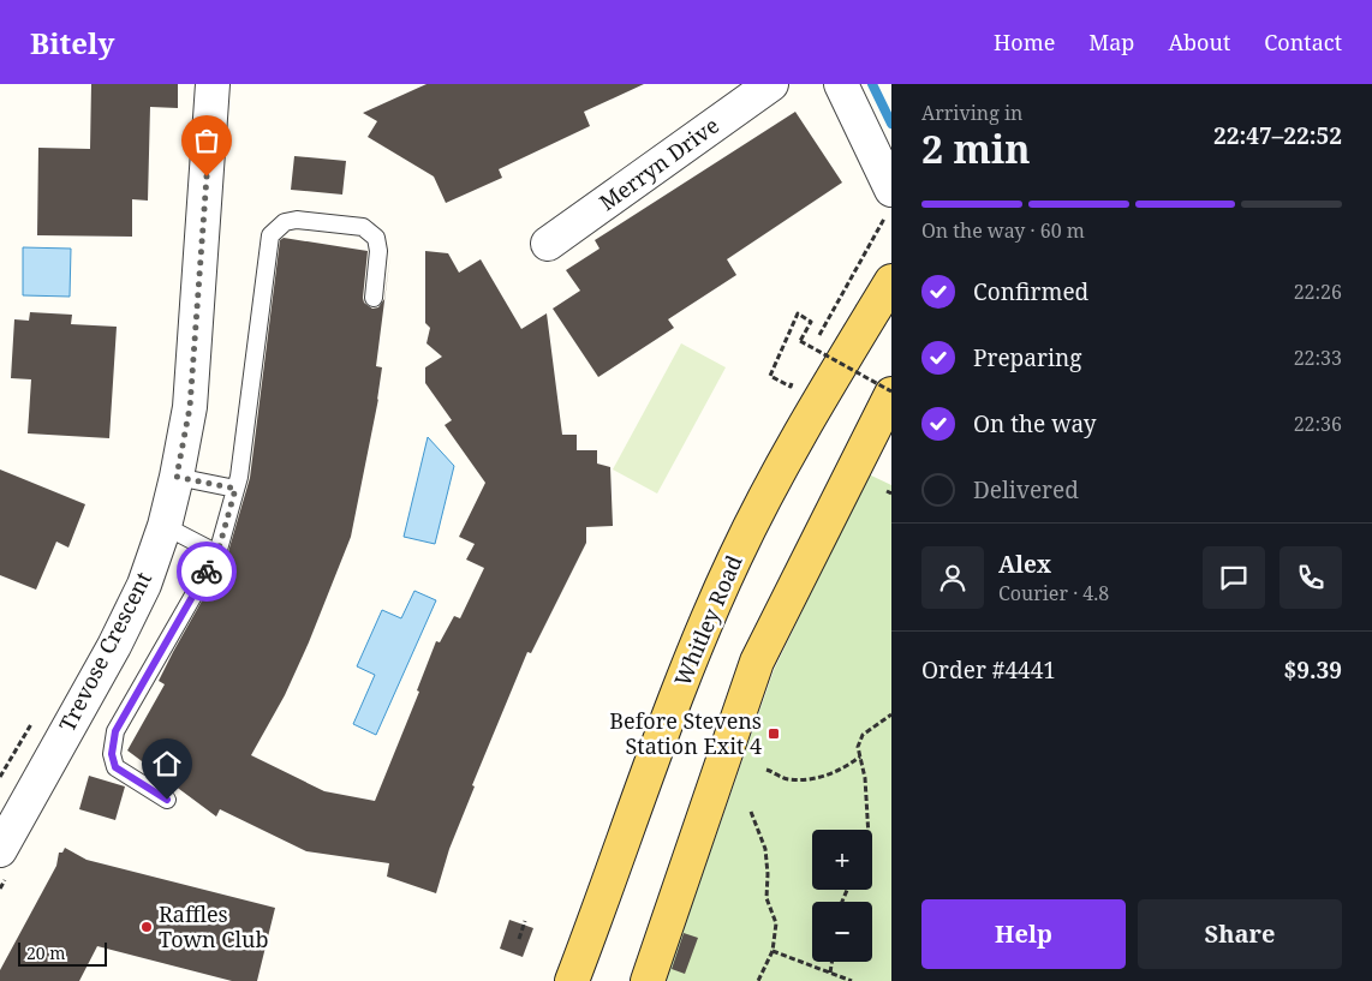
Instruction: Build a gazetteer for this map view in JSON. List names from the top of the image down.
{
  "streets": {
    "main road": ["Whitley Road"],
    "street": ["Merryn Drive", "Trevose Crescent"]
  },
  "places": {
    "transit": ["Before Stevens Station Exit 4"],
    "other": ["Raffles Town Club"]
  },
  "scale_bar": "20 m",
  "page": {
    "header": "Bitely",
    "nav": [
      "Home",
      "Map",
      "About",
      "Contact"
    ],
    "heading": ["2 min", "Arriving in", "22:47–22:52"],
    "panel": [
      "Alex",
      "Courier · 4.8",
      "Order #4441",
      "$9.39"
    ],
    "bar": "On the way · 60 m",
    "list": [
      ["Confirmed", "22:26"],
      ["Preparing", "22:33"],
      ["On the way", "22:36"],
      "Delivered"
    ],
    "map_buttons": ["+", "−"],
    "buttons": ["Help", "Share"],
    "scale": "20 m"
  }
}
